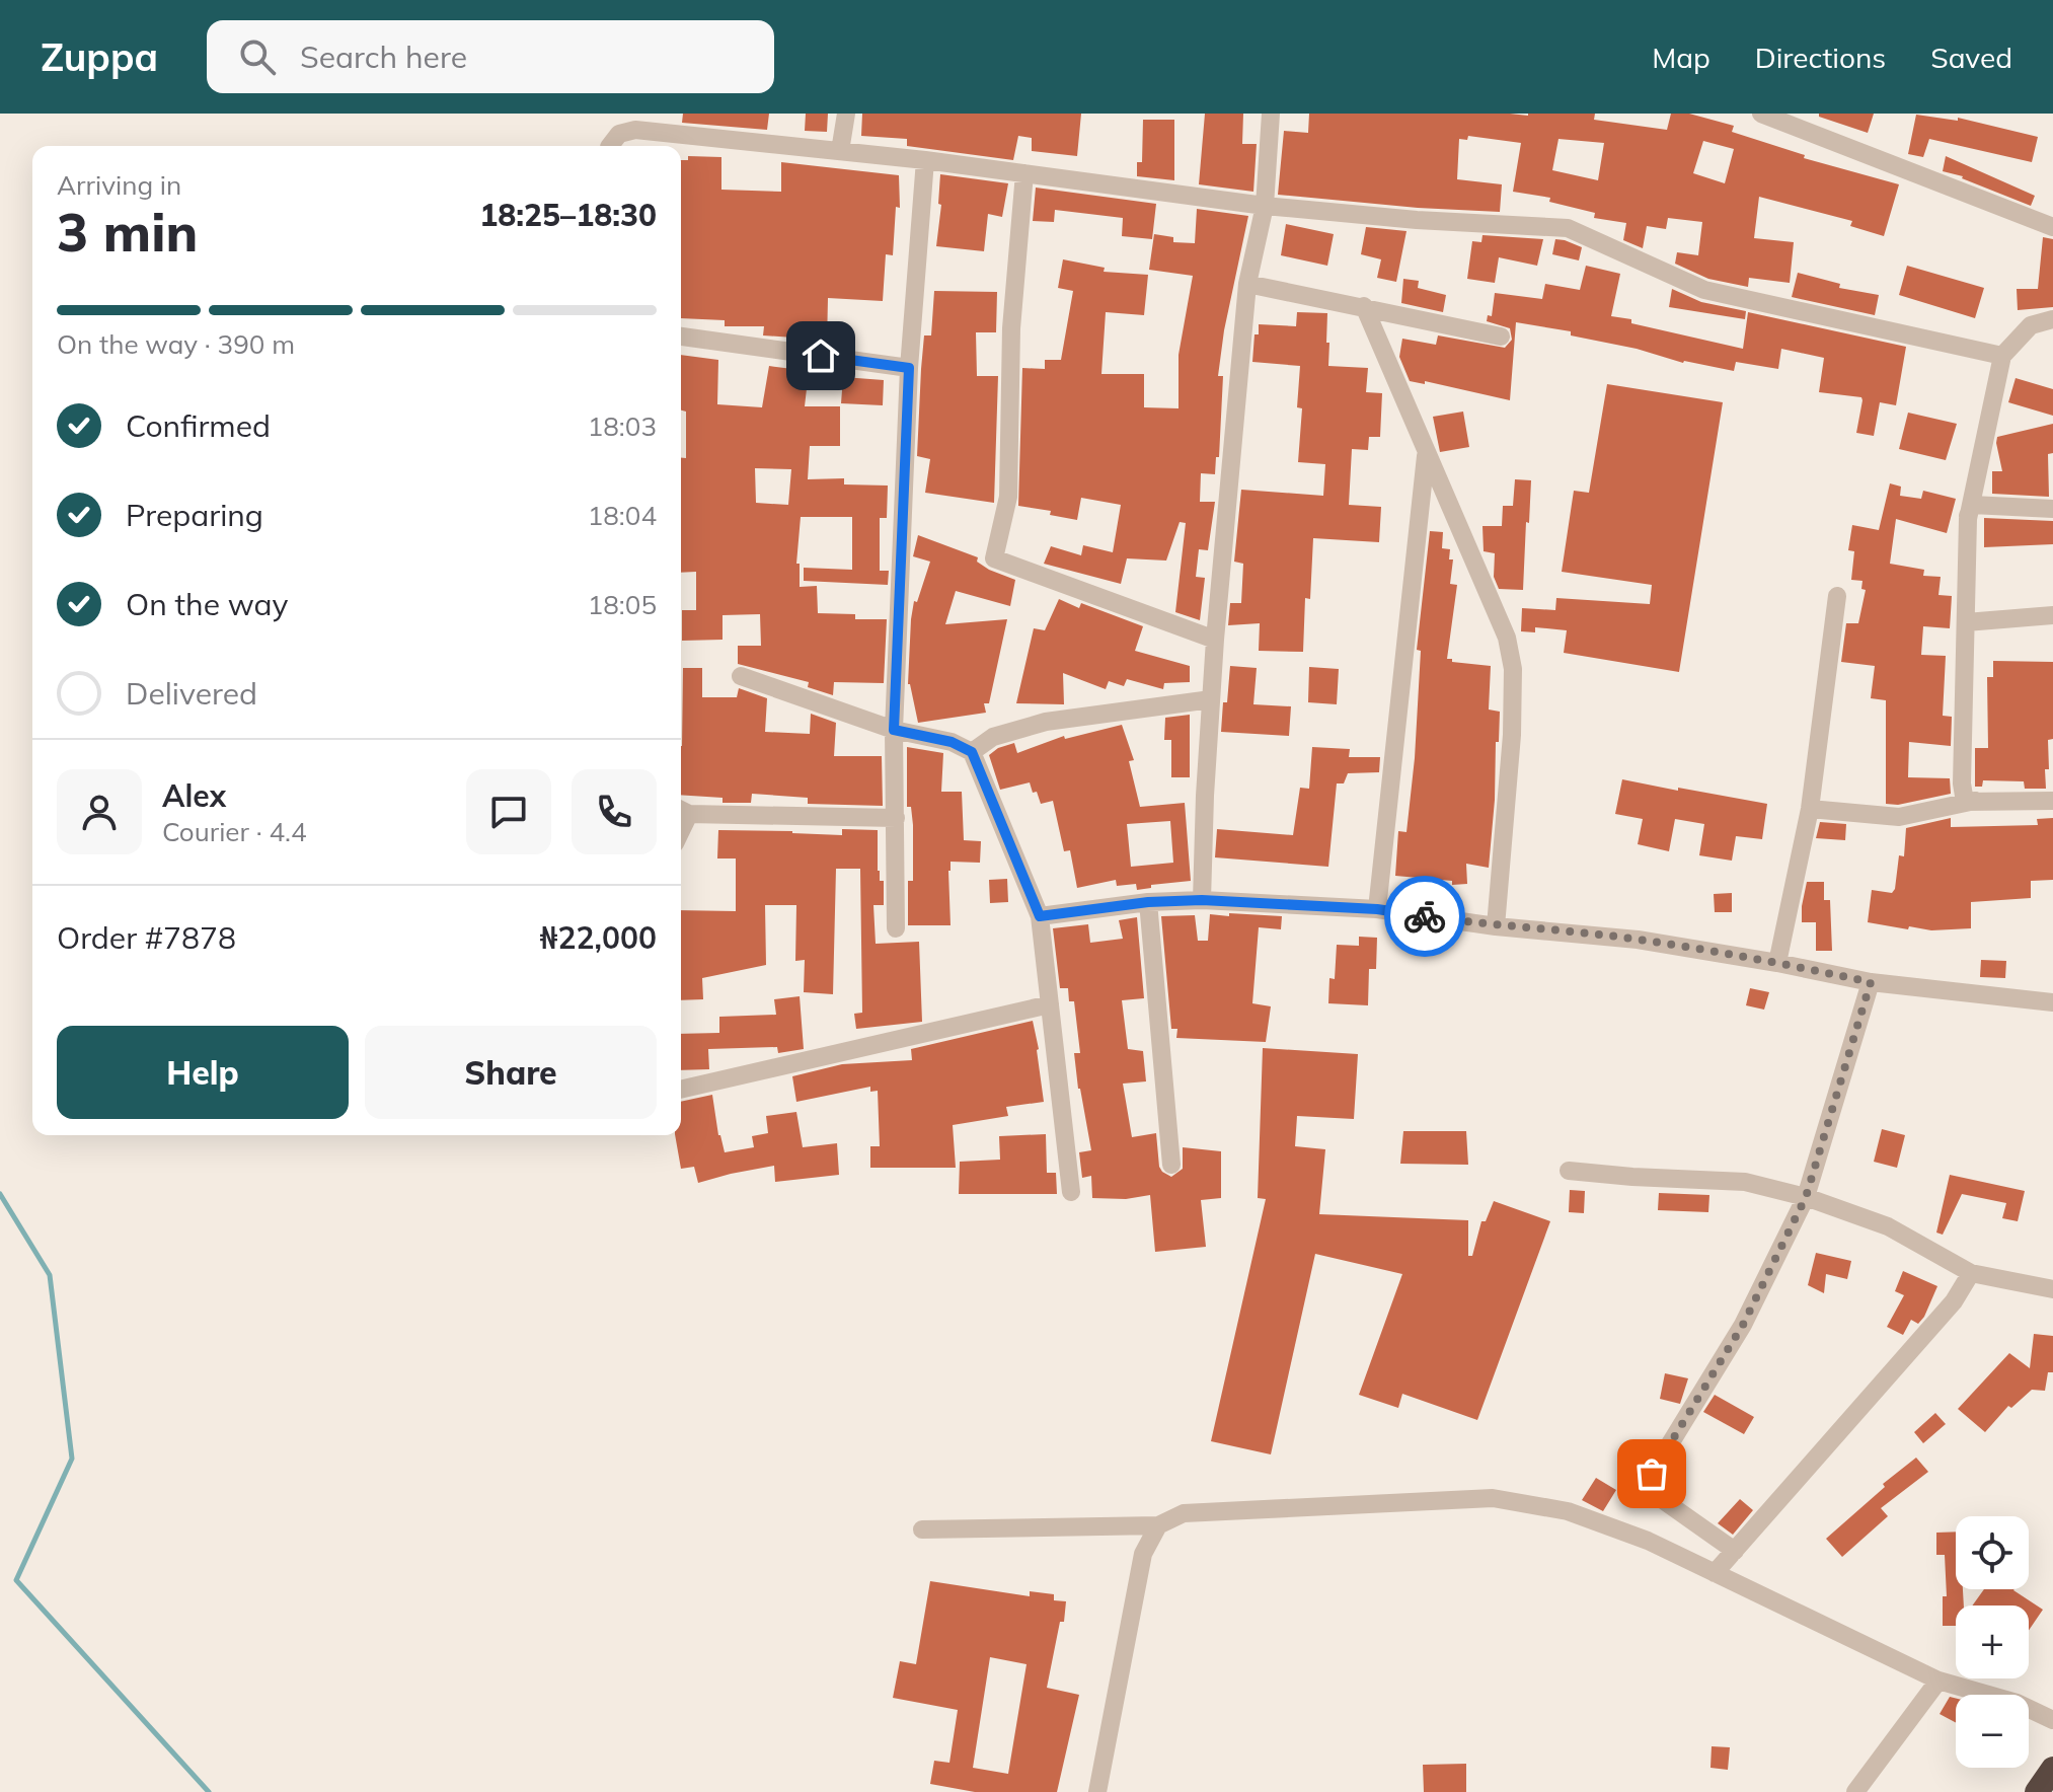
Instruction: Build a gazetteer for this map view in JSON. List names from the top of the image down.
{
  "page": {
    "header": "Zuppa",
    "search": "Search here",
    "nav": ["Map", "Directions", "Saved"],
    "heading": ["3 min", "Arriving in", "18:25–18:30"],
    "panel": [
      "Alex",
      "Courier · 4.4",
      "Order #7878",
      "₦22,000"
    ],
    "bar": "On the way · 390 m",
    "list": [
      ["Confirmed", "18:03"],
      ["Preparing", "18:04"],
      ["On the way", "18:05"],
      "Delivered"
    ],
    "buttons": ["Help", "Share"],
    "map_buttons": ["+", "−"]
  }
}
